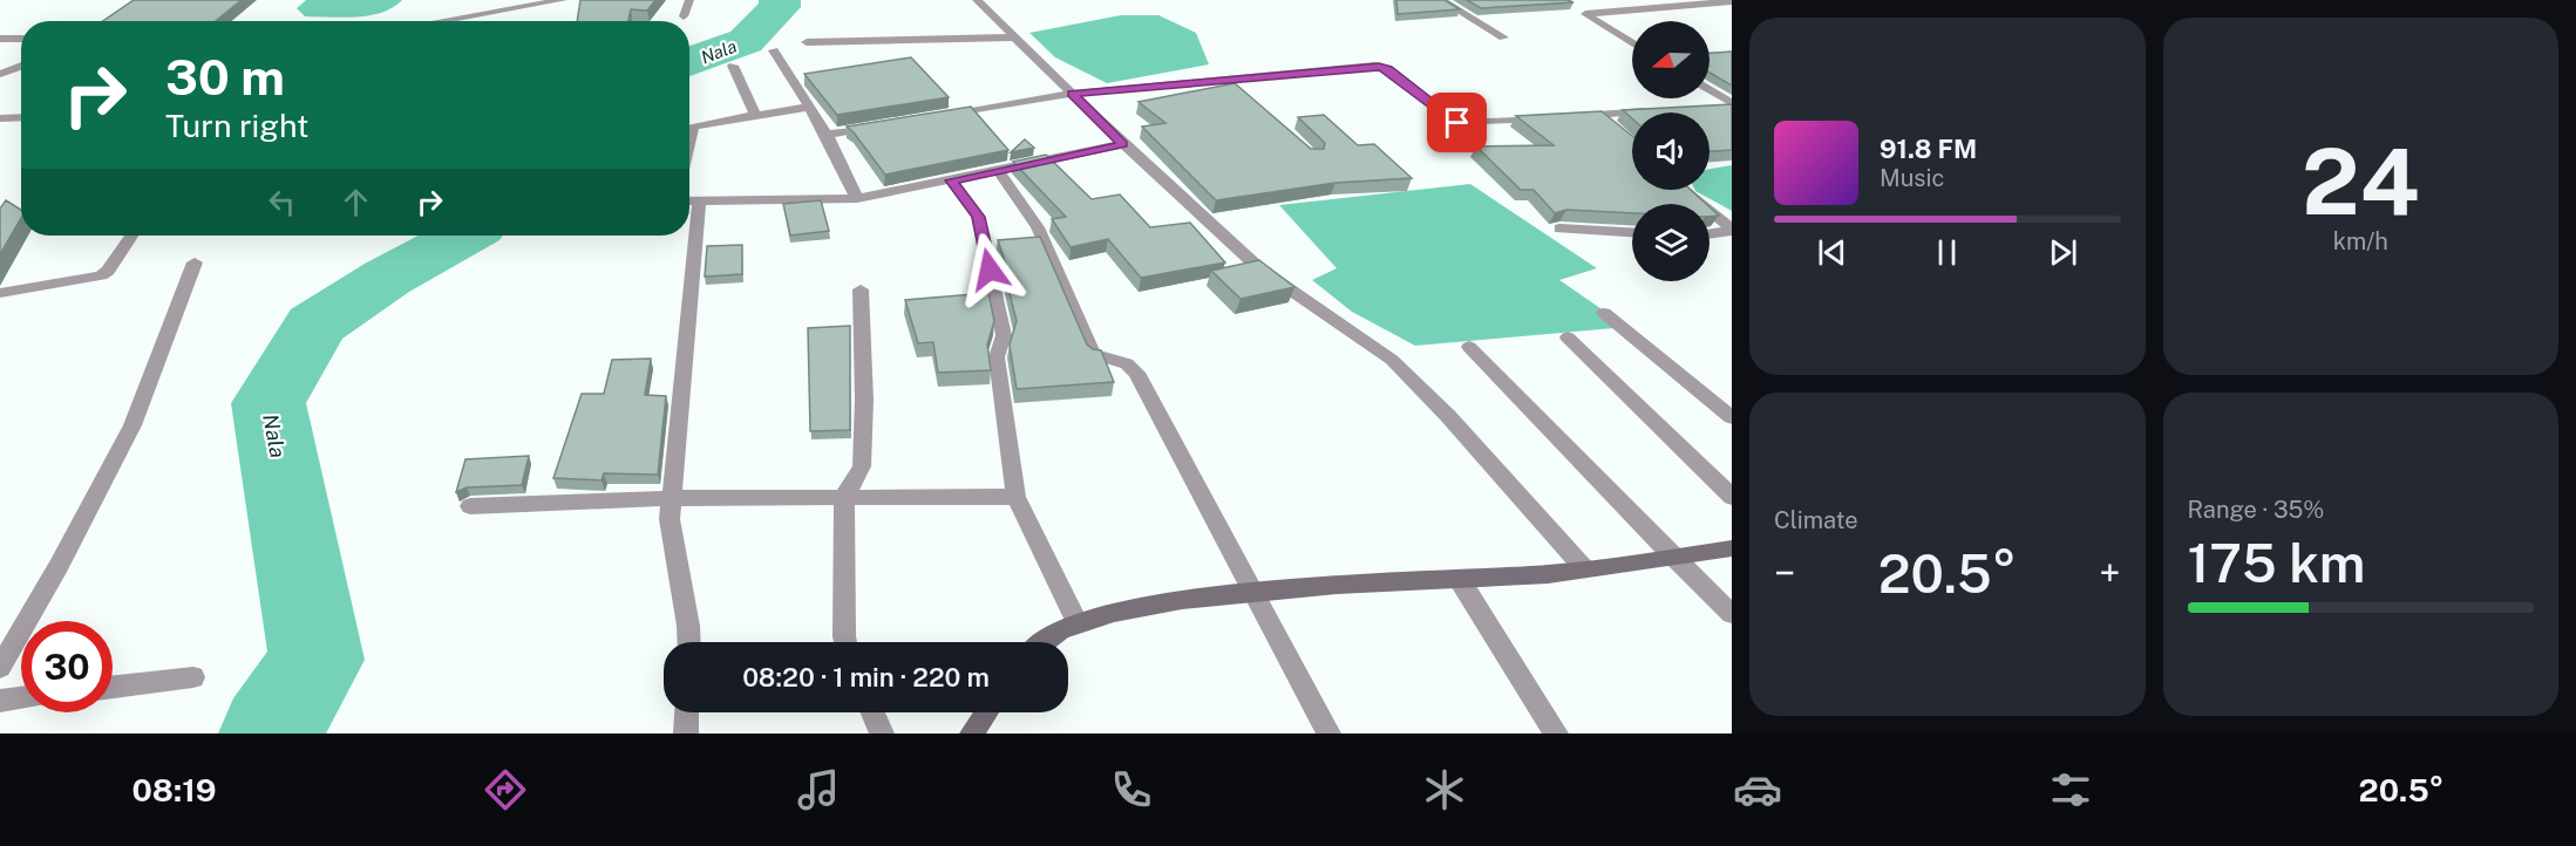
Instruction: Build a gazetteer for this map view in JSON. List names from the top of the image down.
{
  "water": ["Nala"],
  "north": "left",
  "page": {
    "tile": [
      ["24", "km/h"],
      "Climate",
      ["Range · 35%", "175 km"]
    ],
    "turn": ["30 m", "Turn right"],
    "song": ["91.8 FM", "Music"],
    "heat": ["−", "20.5°", "+"],
    "limit": "30",
    "trip": "08:20 · 1 min · 220 m",
    "tabs": ["08:19", "20.5°"]
  }
}
